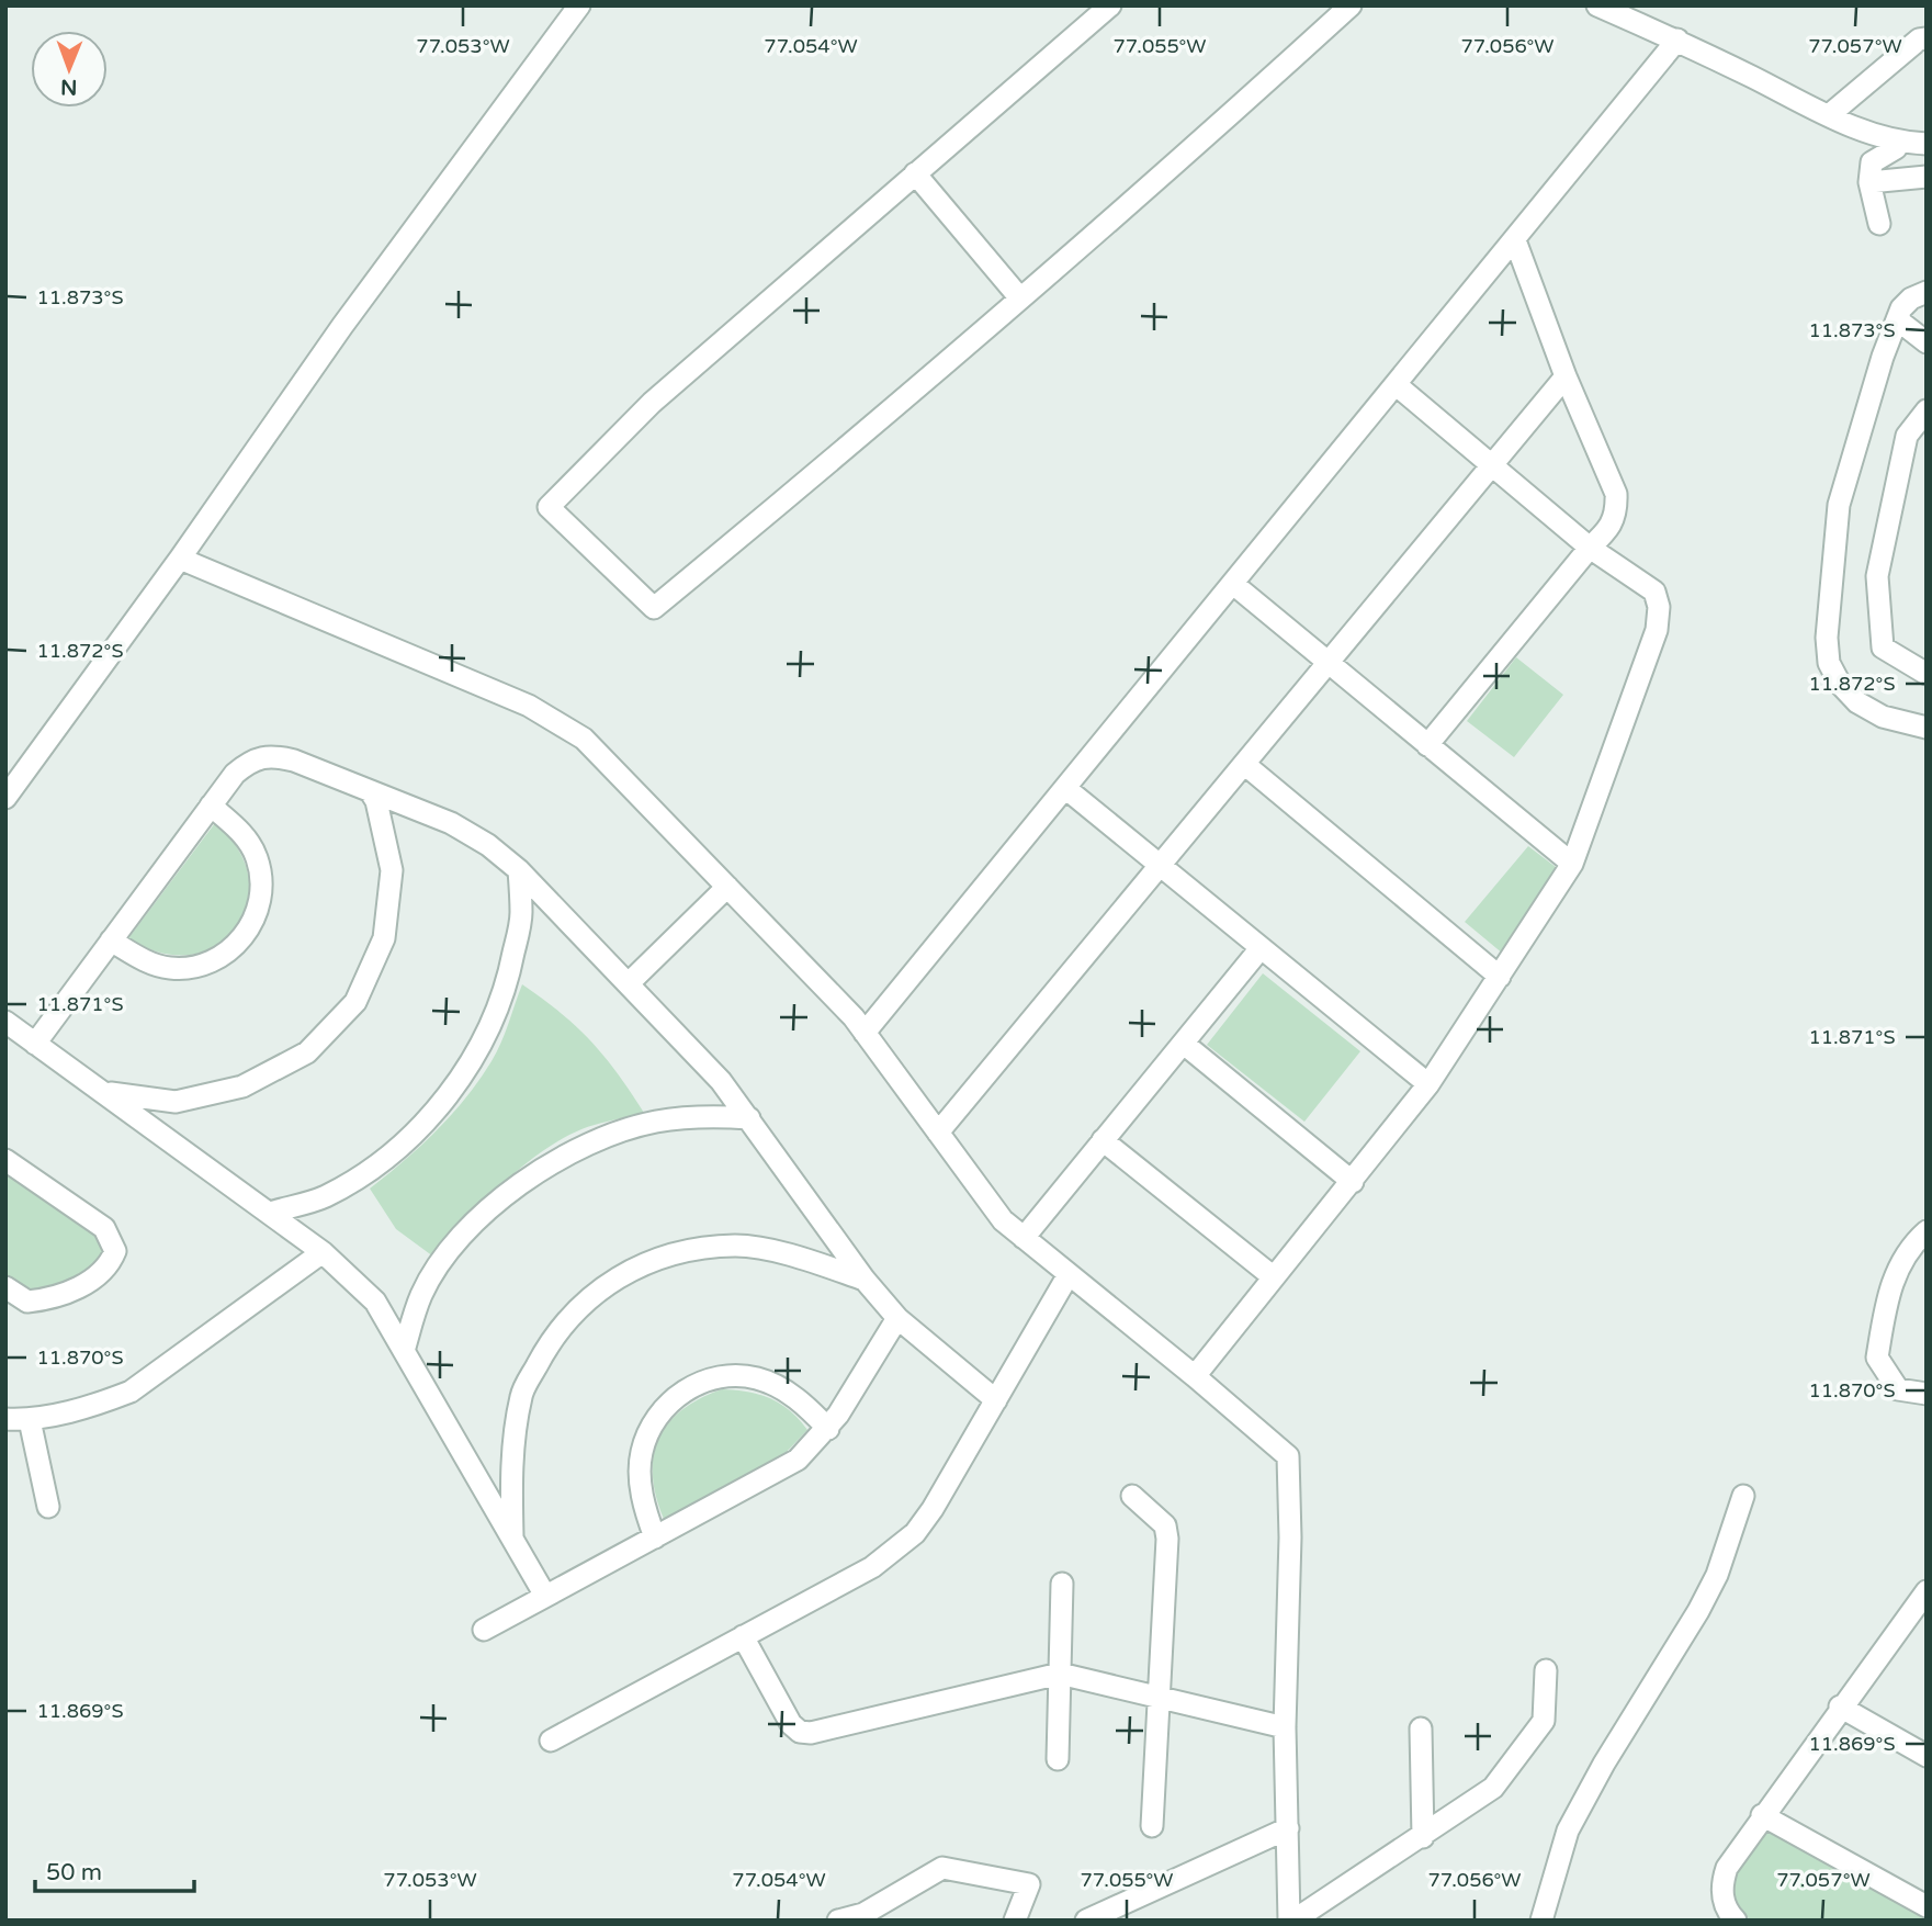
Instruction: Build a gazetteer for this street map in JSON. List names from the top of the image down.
{
  "scale_bar": "50 m",
  "north": "bottom",
  "coordinates": [
    "77.053°W",
    "77.054°W",
    "77.055°W",
    "77.056°W",
    "77.057°W",
    "11.873°S",
    "11.872°S",
    "11.871°S",
    "11.870°S",
    "11.869°S"
  ]
}
